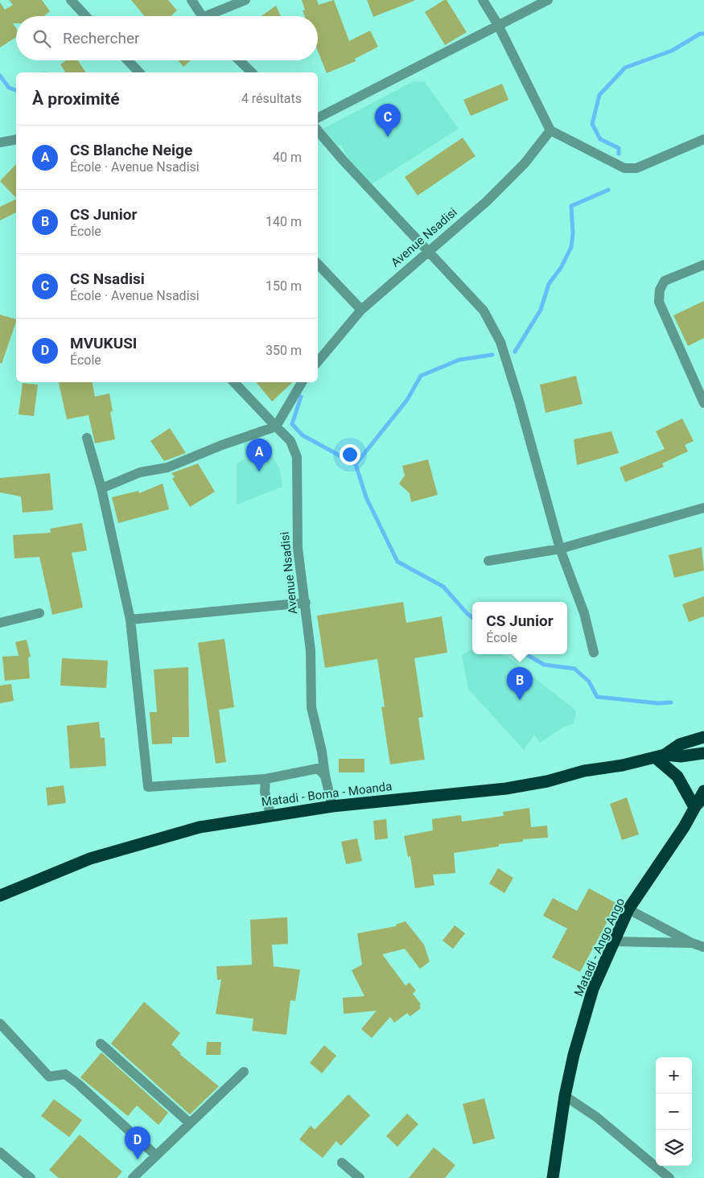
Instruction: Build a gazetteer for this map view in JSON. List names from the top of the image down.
{
  "streets": {
    "highway": ["Matadi - Boma - Moanda", "Matadi - Ango Ango"],
    "street": ["Avenue Nsadisi"]
  },
  "crossings": [
    ["Avenue Nsadisi", "Matadi - Boma - Moanda"]
  ],
  "page": {
    "search": "Rechercher",
    "heading": ["À proximité", "4 résultats"],
    "pins": [
      "C",
      "A",
      "B",
      "D"
    ],
    "list": [
      {
        "mark": "A",
        "name": "CS Blanche Neige",
        "note": "École · Avenue Nsadisi",
        "value": "40 m"
      },
      {
        "mark": "B",
        "name": "CS Junior",
        "note": "École",
        "value": "140 m"
      },
      {
        "mark": "C",
        "name": "CS Nsadisi",
        "note": "École · Avenue Nsadisi",
        "value": "150 m"
      },
      {
        "mark": "D",
        "name": "MVUKUSI",
        "note": "École",
        "value": "350 m"
      }
    ],
    "popup": ["CS Junior", "École"],
    "map_buttons": ["+", "−"]
  }
}
